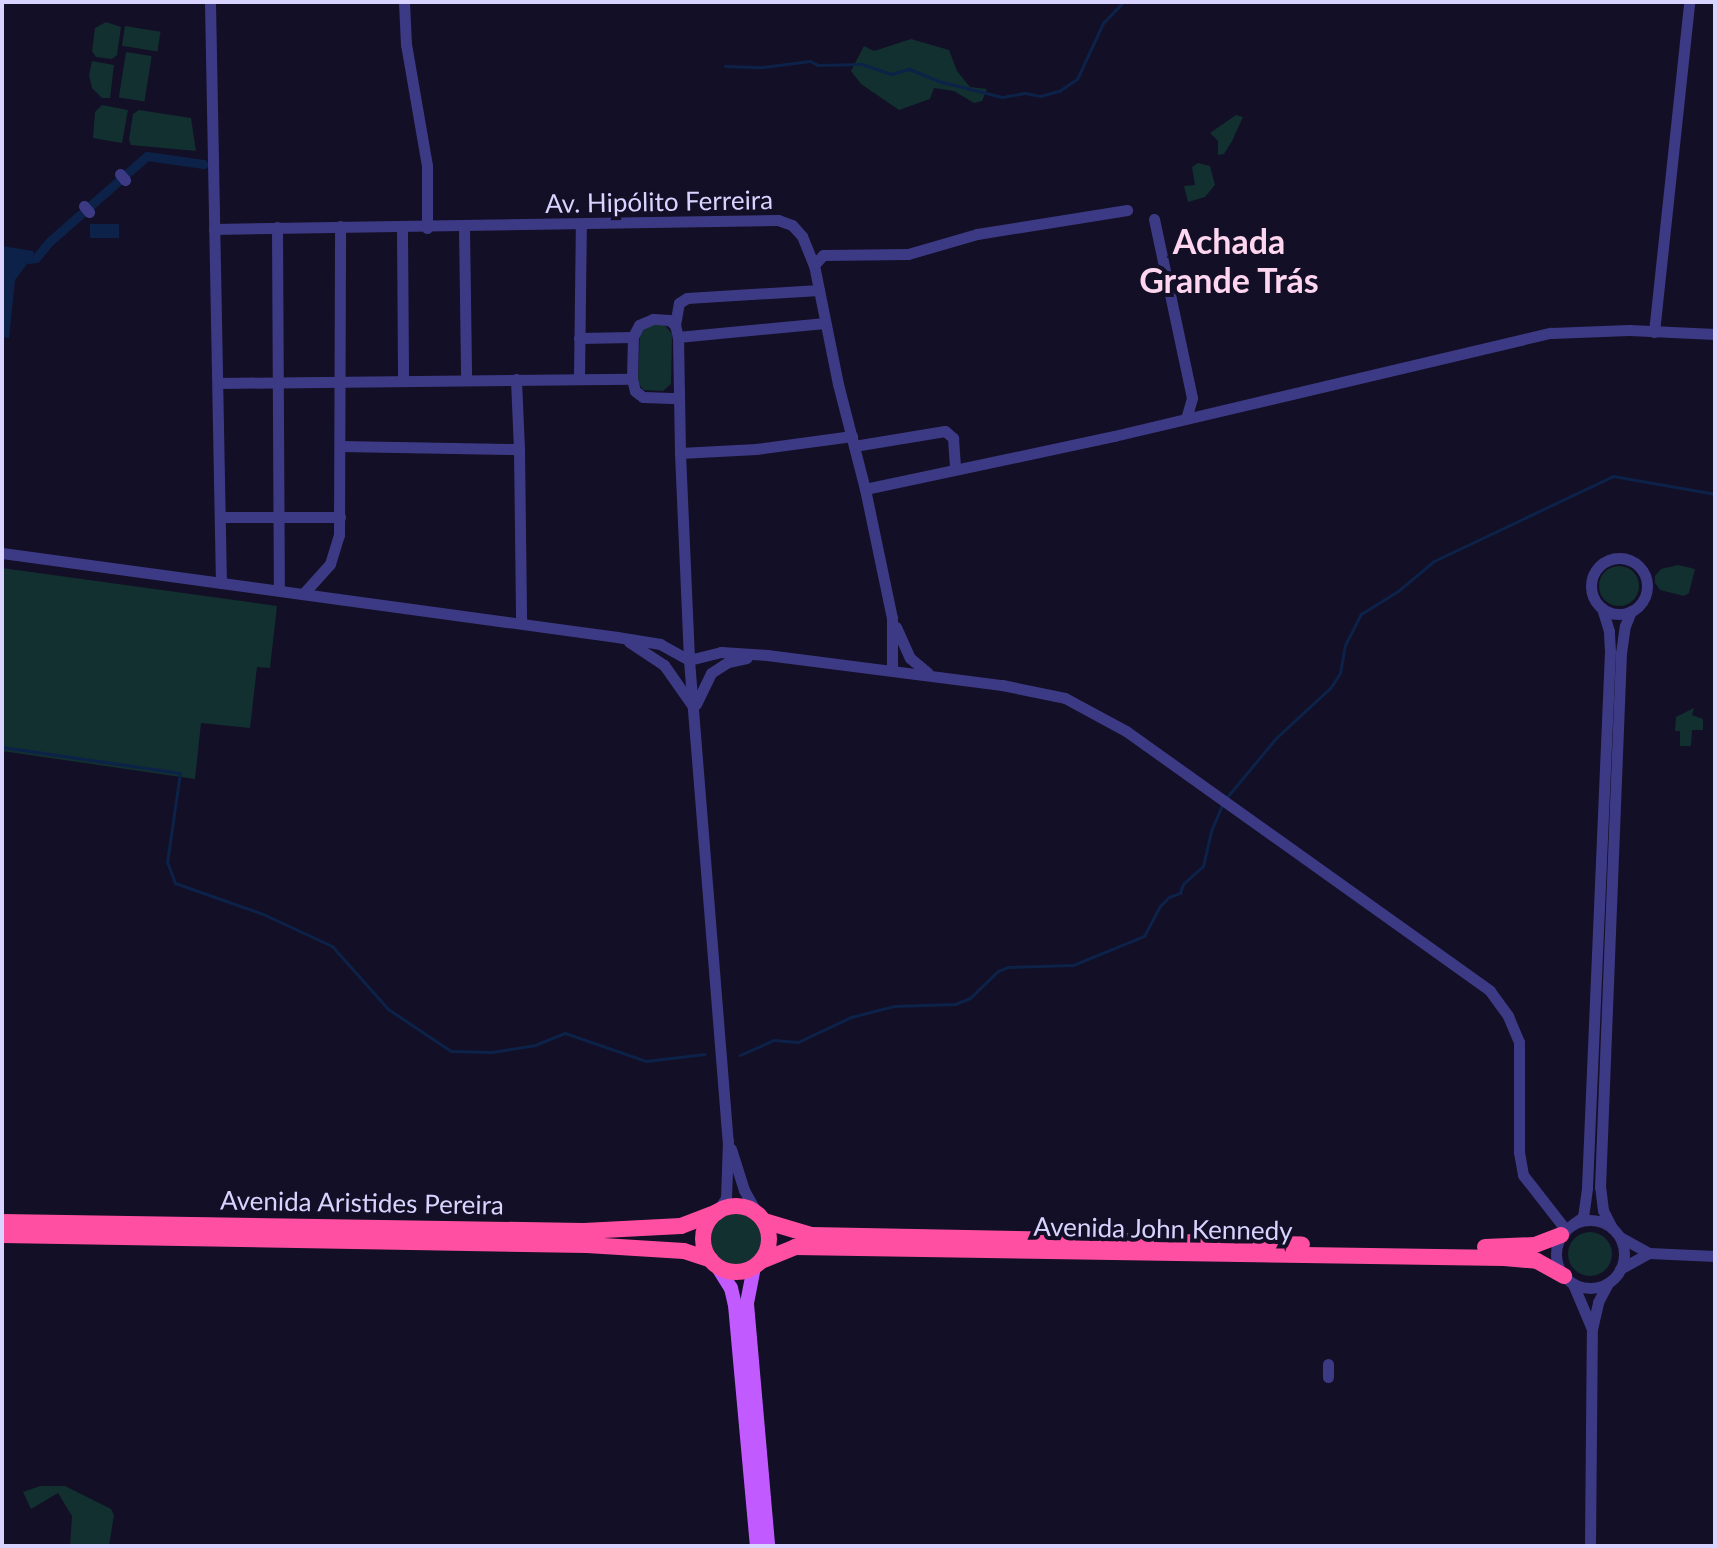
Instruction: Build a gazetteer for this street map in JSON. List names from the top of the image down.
{
  "streets": {
    "highway": ["Avenida Aristides Pereira", "Avenida John Kennedy"],
    "street": ["Av. Hipólito Ferreira"]
  },
  "crossings": [
    ["Avenida Aristides Pereira", "Avenida John Kennedy"]
  ],
  "districts": ["Achada Grande Trás"]
}
